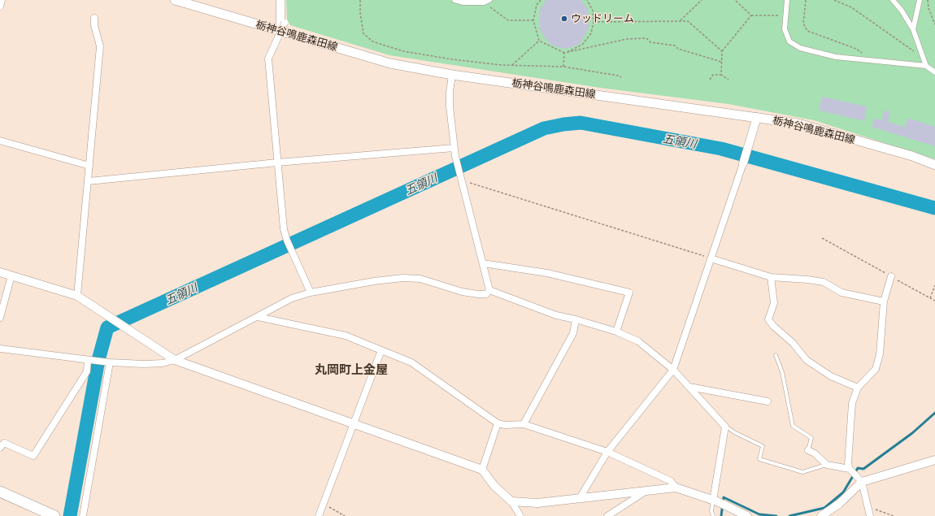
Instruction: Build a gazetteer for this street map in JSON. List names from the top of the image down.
{
  "streets": {
    "main road": ["栃神谷鳴鹿森田線"]
  },
  "districts": ["丸岡町上金屋"],
  "water": ["五領川"],
  "places": ["ウッドリーム"]
}
